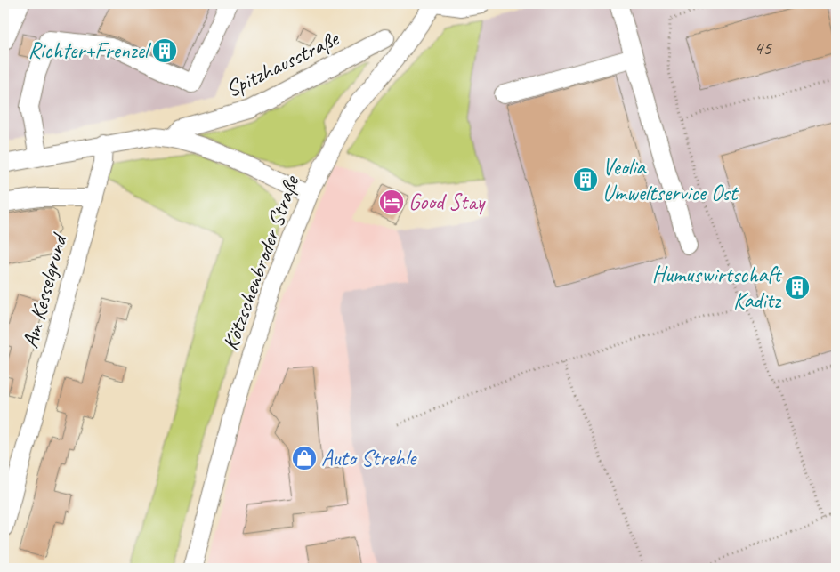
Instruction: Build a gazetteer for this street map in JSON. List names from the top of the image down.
{
  "streets": {
    "street": ["Spitzhausstraße", "Kötzschenbroder Straße", "Am Kesselgrund"]
  },
  "crossings": [
    ["Spitzhausstraße", "Kötzschenbroder Straße"],
    ["Spitzhausstraße", "Am Kesselgrund"]
  ],
  "places": {
    "building": ["Richter+Frenzel", "Veolia Umweltservice Ost", "Humuswirtschaft Kaditz"],
    "hotel": ["Good Stay"],
    "shop": ["Auto Strehle"]
  },
  "house_numbers": ["45"]
}
